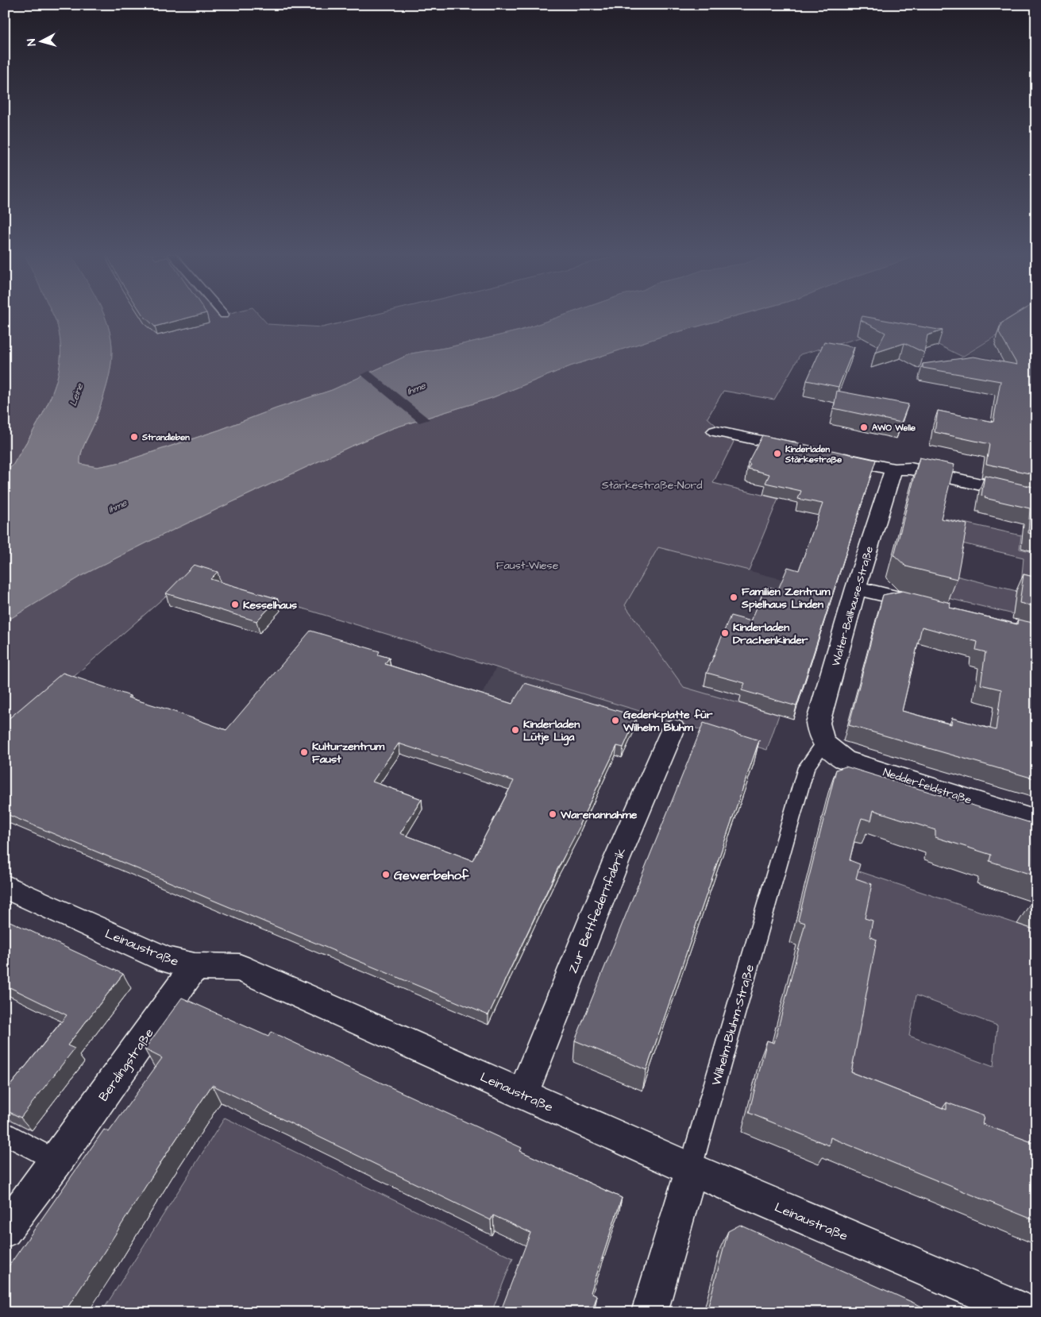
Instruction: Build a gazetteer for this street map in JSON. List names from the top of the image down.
{
  "streets": {
    "street": [
      "Walter-Ballhause-Straße",
      "Nedderfeldstraße",
      "Zur Bettfedernfabrik",
      "Leinaustraße",
      "Wilhelm-Bluhm-Straße",
      "Berdingstraße"
    ]
  },
  "crossings": [
    ["Walter-Ballhause-Straße", "Nedderfeldstraße"],
    ["Walter-Ballhause-Straße", "Wilhelm-Bluhm-Straße"],
    ["Nedderfeldstraße", "Wilhelm-Bluhm-Straße"],
    ["Zur Bettfedernfabrik", "Leinaustraße"],
    ["Leinaustraße", "Wilhelm-Bluhm-Straße"],
    ["Leinaustraße", "Berdingstraße"]
  ],
  "water": ["Ihme", "Leine"],
  "parks": ["Stärkestraße-Nord", "Faust-Wiese"],
  "places": [
    "AWO Welle",
    "Strandleben",
    "Kinderladen Stärkestraße",
    "Familien Zentrum Spielhaus Linden",
    "Kesselhaus",
    "Kinderladen Drachenkinder",
    "Gedenkplatte für Wilhelm Bluhm",
    "Kinderladen Lütje Liga",
    "Kulturzentrum Faust",
    "Warenannahme",
    "Gewerbehof"
  ],
  "north": "left"
}
